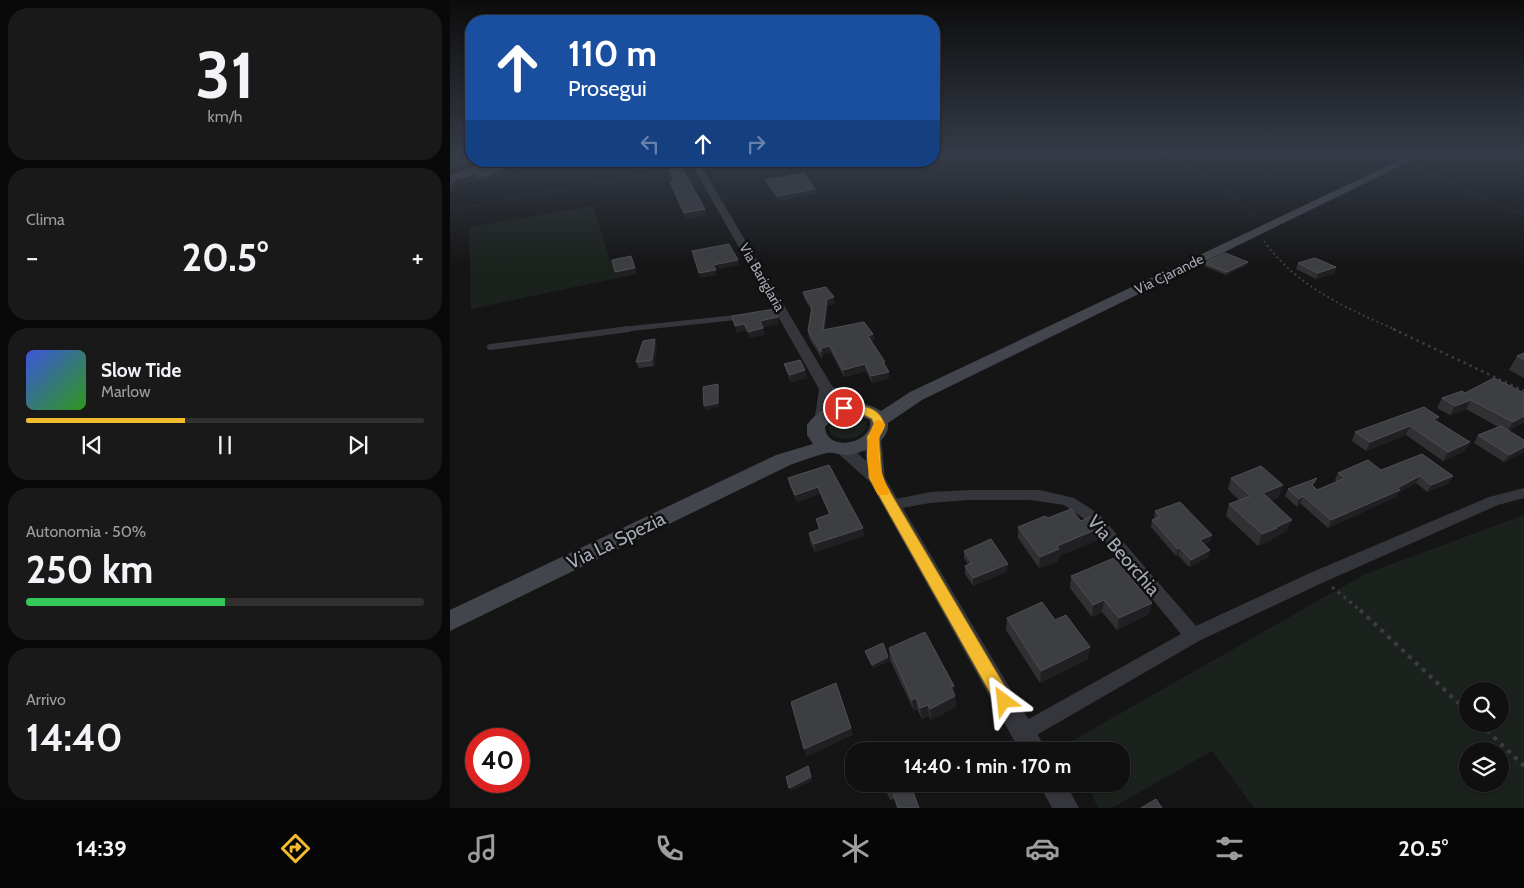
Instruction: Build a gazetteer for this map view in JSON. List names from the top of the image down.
{
  "streets": {
    "main road": ["Via Cjarande", "Via La Spezia"],
    "street": ["Via Bariglaria", "Via Beorchia"]
  },
  "crossings": [
    ["Via Cjarande", "Via La Spezia"]
  ],
  "page": {
    "tile": [
      ["31", "km/h"],
      "Clima",
      ["Autonomia · 50%", "250 km"],
      ["Arrivo", "14:40"]
    ],
    "turn": ["110 m", "Prosegui"],
    "heat": ["−", "20.5°", "+"],
    "song": ["Slow Tide", "Marlow"],
    "limit": "40",
    "trip": "14:40 · 1 min · 170 m",
    "tabs": ["14:39", "20.5°"]
  }
}
